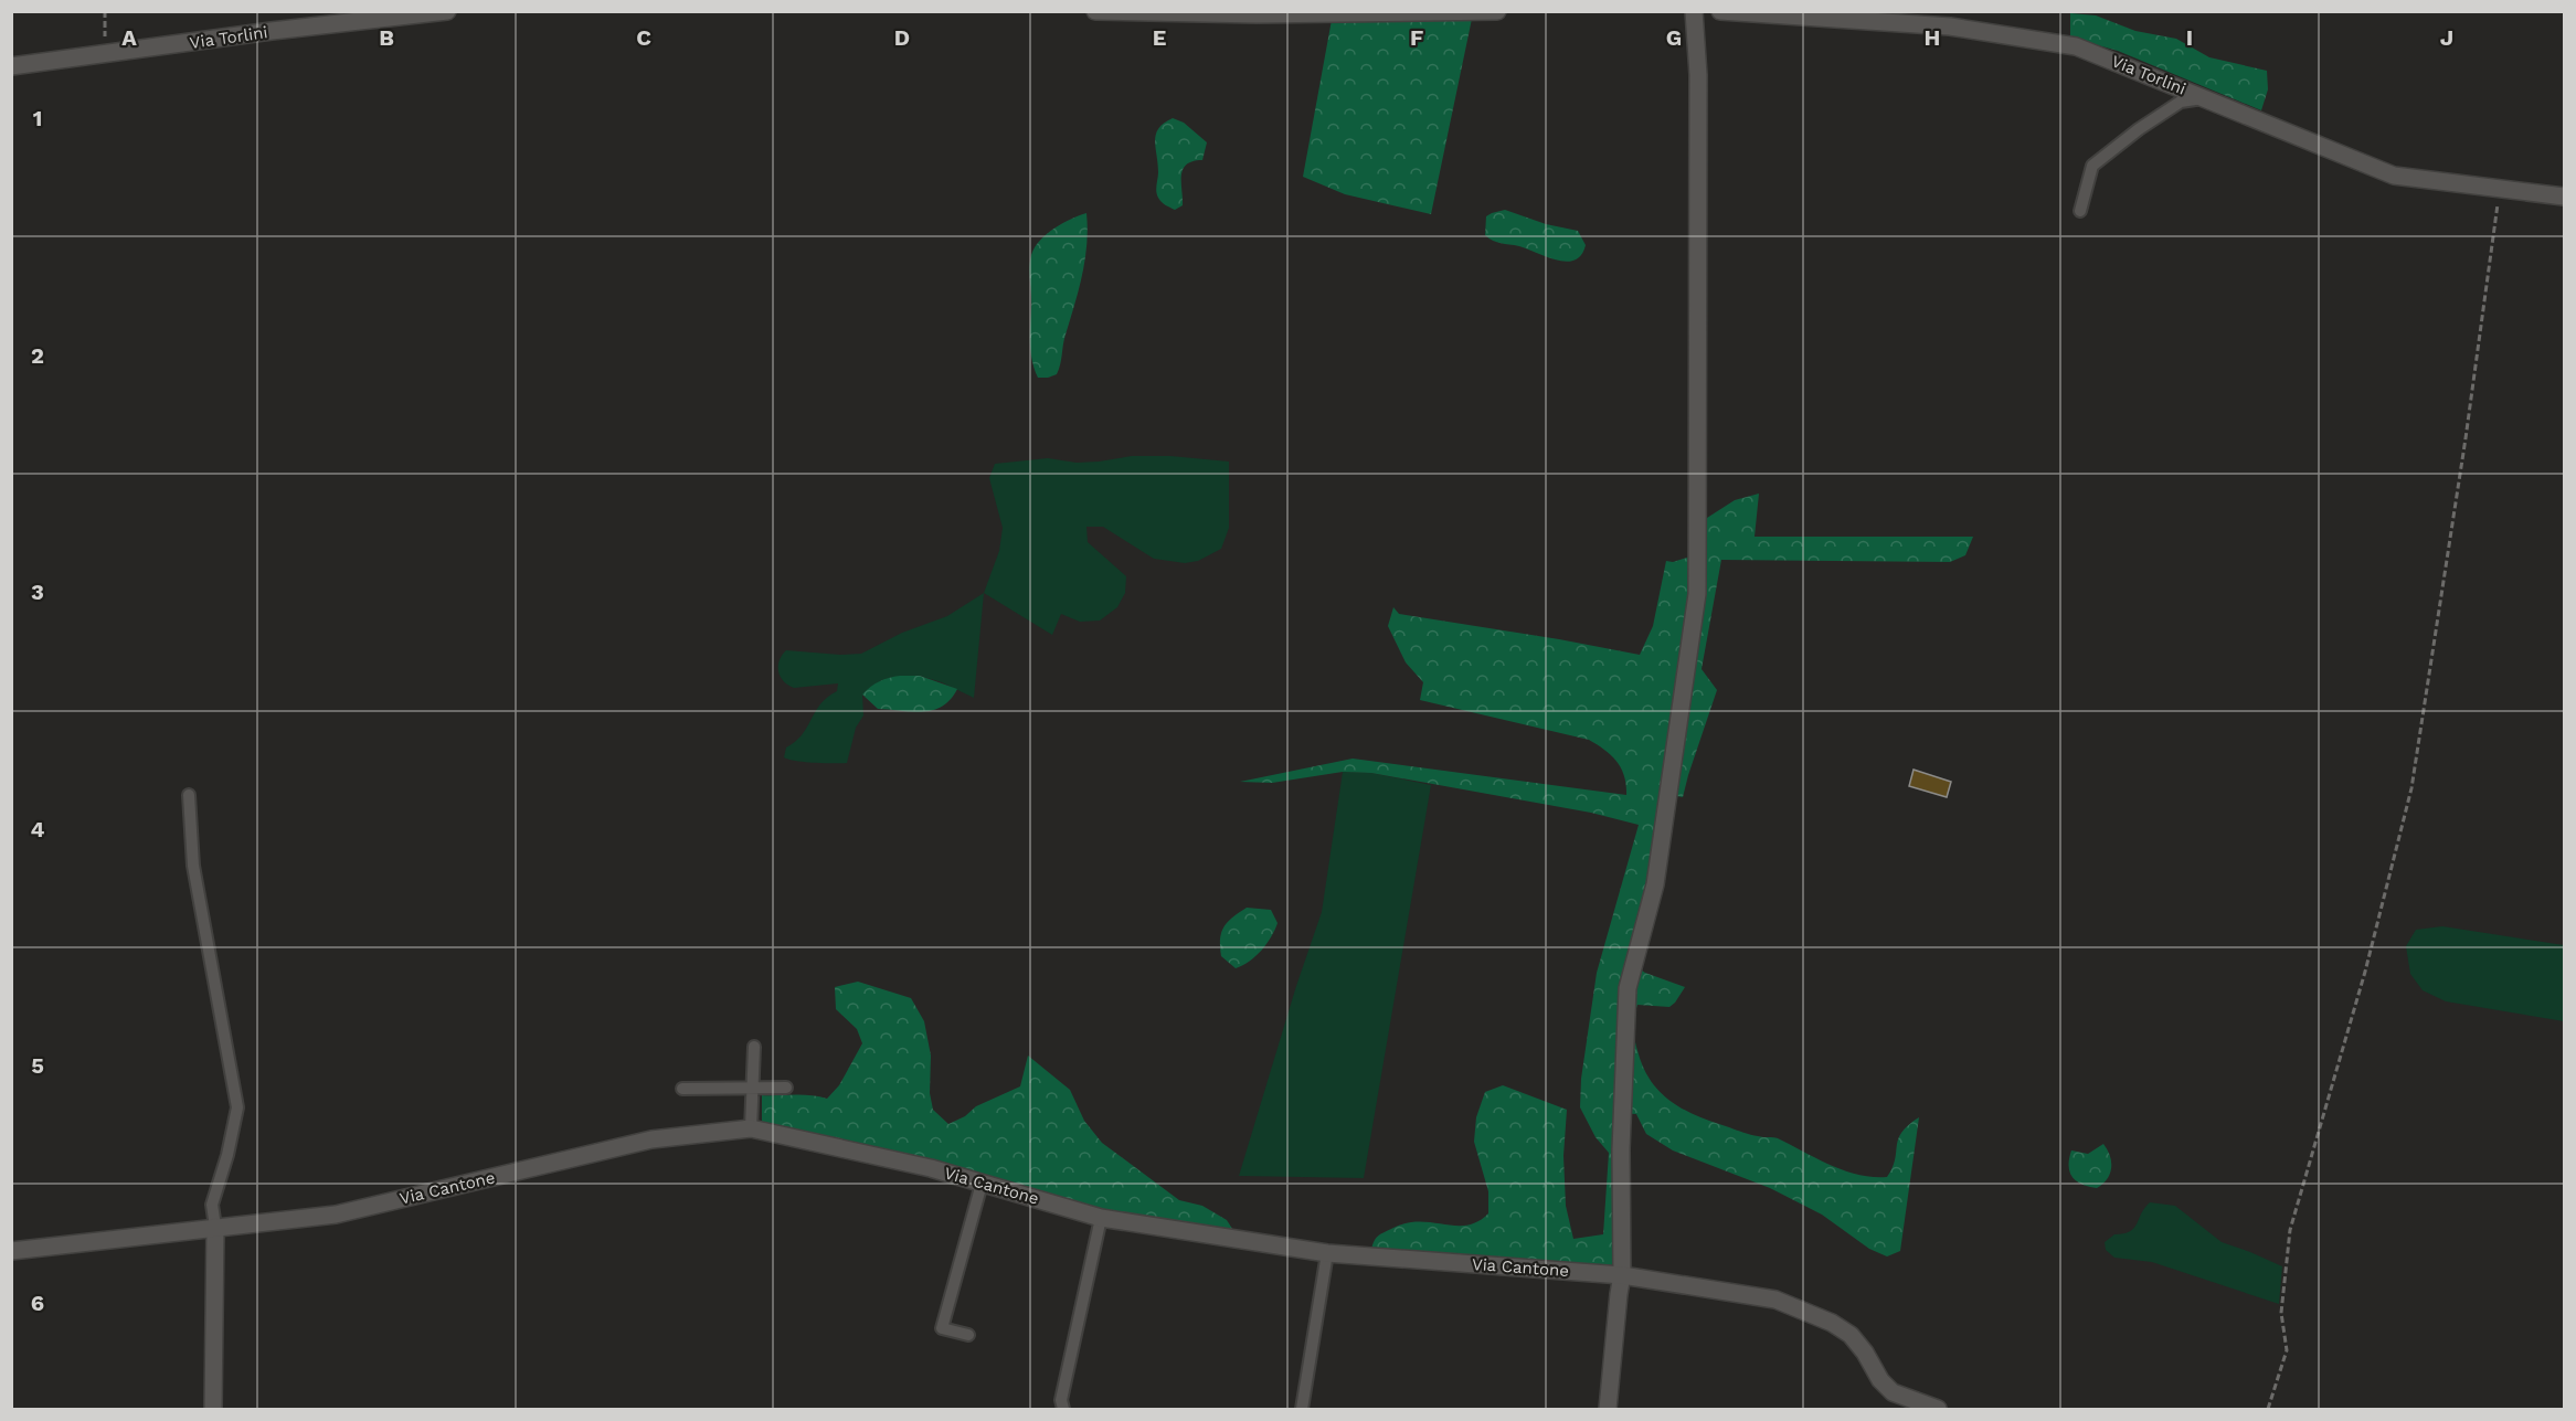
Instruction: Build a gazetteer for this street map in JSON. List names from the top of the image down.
{
  "streets": {
    "street": ["Via Torlini", "Via Cantone"]
  },
  "grid": {
    "columns": [
      "A",
      "B",
      "C",
      "D",
      "E",
      "F",
      "G",
      "H",
      "I",
      "J"
    ],
    "rows": [
      "1",
      "2",
      "3",
      "4",
      "5",
      "6"
    ]
  }
}
